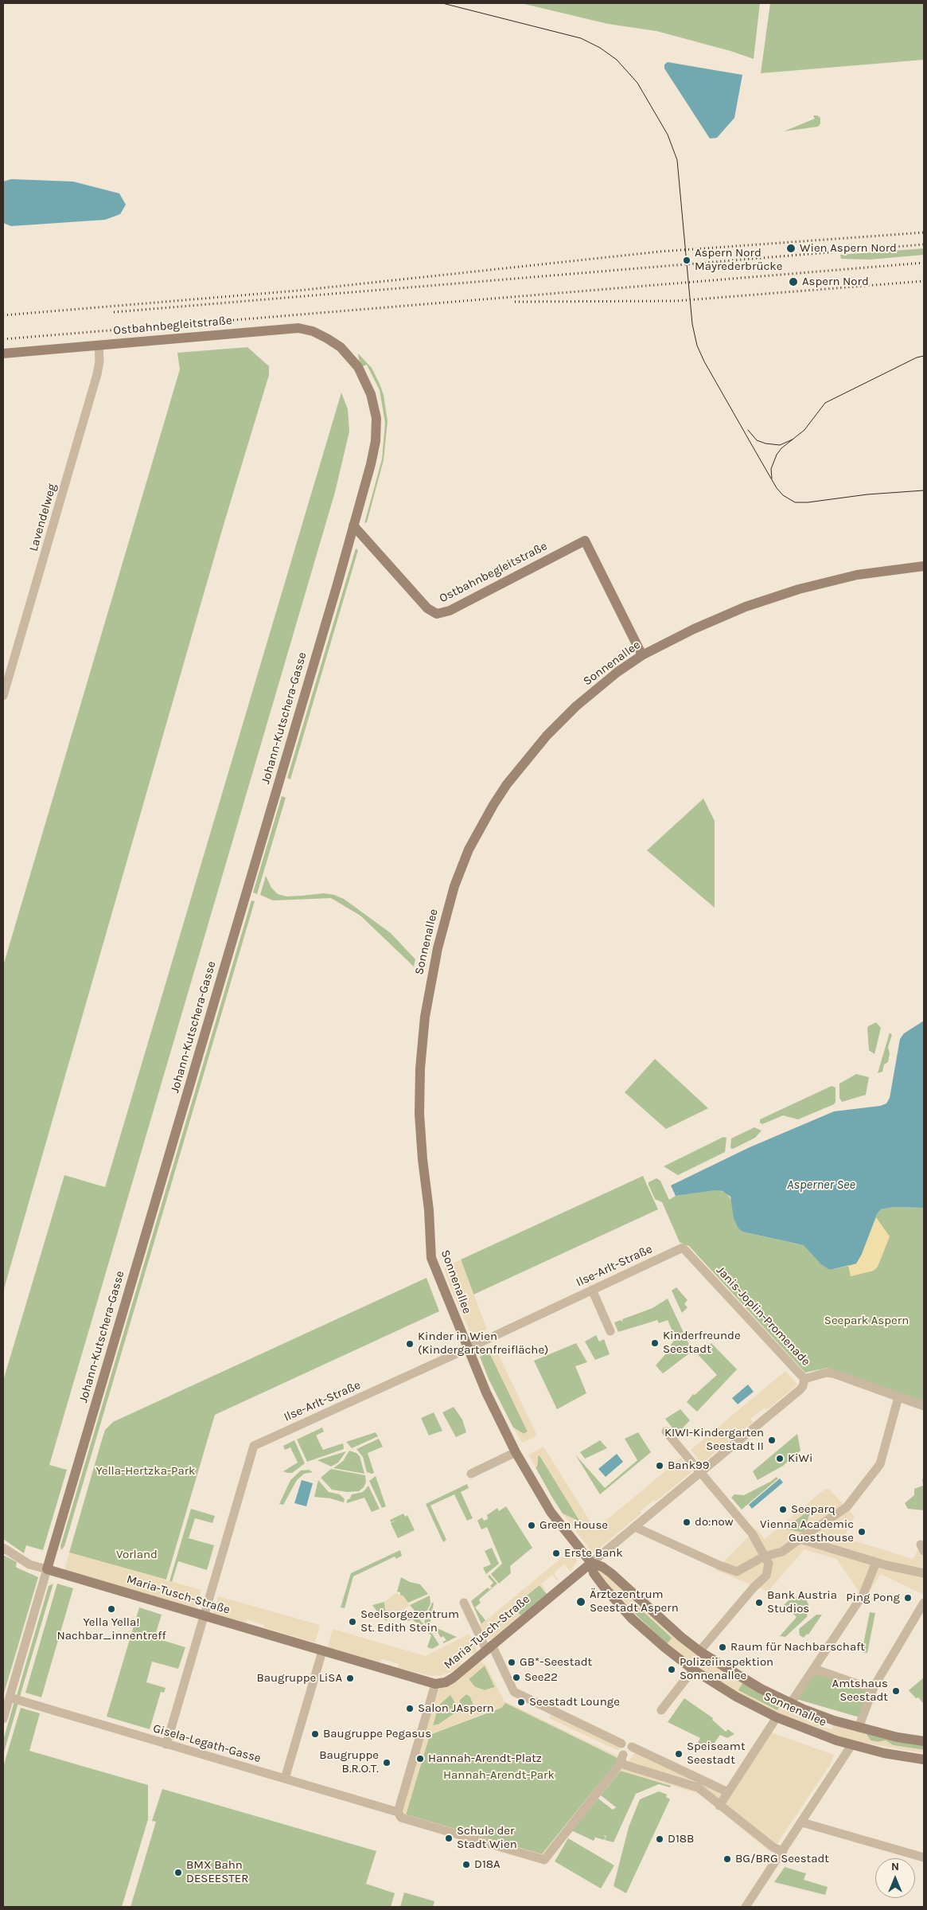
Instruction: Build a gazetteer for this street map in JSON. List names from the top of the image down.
{
  "streets": {
    "street": [
      "Ostbahnbegleitstraße",
      "Lavendelweg",
      "Sonnenallee",
      "Johann-Kutschera-Gasse",
      "Ilse-Arlt-Straße",
      "Janis-Joplin-Promenade",
      "Maria-Tusch-Straße",
      "Gisela-Legath-Gasse"
    ]
  },
  "crossings": [
    ["Ostbahnbegleitstraße", "Lavendelweg"],
    ["Ostbahnbegleitstraße", "Sonnenallee"],
    ["Ostbahnbegleitstraße", "Johann-Kutschera-Gasse"],
    ["Sonnenallee", "Ilse-Arlt-Straße"],
    ["Sonnenallee", "Maria-Tusch-Straße"],
    ["Johann-Kutschera-Gasse", "Maria-Tusch-Straße"],
    ["Johann-Kutschera-Gasse", "Gisela-Legath-Gasse"],
    ["Ilse-Arlt-Straße", "Janis-Joplin-Promenade"],
    ["Ilse-Arlt-Straße", "Maria-Tusch-Straße"],
    ["Ilse-Arlt-Straße", "Gisela-Legath-Gasse"],
    ["Janis-Joplin-Promenade", "Maria-Tusch-Straße"]
  ],
  "water": ["Asperner See"],
  "parks": [
    "Seepark Aspern",
    "Yella-Hertzka-Park",
    "Vorland",
    "Hannah-Arendt-Park"
  ],
  "places": [
    "Wien Aspern Nord",
    "Aspern Nord Mayrederbrücke",
    "Aspern Nord",
    "Kinderfreunde Seestadt",
    "Kinder in Wien (Kindergartenfreifläche)",
    "KIWI-Kindergarten Seestadt II",
    "KiWi",
    "Bank99",
    "Seeparq",
    "do:now",
    "Green House",
    "Vienna Academic Guesthouse",
    "Erste Bank",
    "Ping Pong",
    "Ärztezentrum Seestadt Aspern",
    "Bank Austria Studios",
    "Yella Yella! Nachbar_innentreff",
    "Seelsorgezentrum St. Edith Stein",
    "Raum für Nachbarschaft",
    "GB*-Seestadt",
    "Polizeiinspektion Sonnenallee",
    "See22",
    "Baugruppe LiSA",
    "Amtshaus Seestadt",
    "Seestadt Lounge",
    "Salon JAspern",
    "Baugruppe Pegasus",
    "Speiseamt Seestadt",
    "Hannah-Arendt-Platz",
    "Baugruppe B.R.O.T.",
    "Schule der Stadt Wien",
    "D18B",
    "BG/BRG Seestadt",
    "D18A",
    "BMX Bahn DESEESTER"
  ],
  "north": "top"
}
